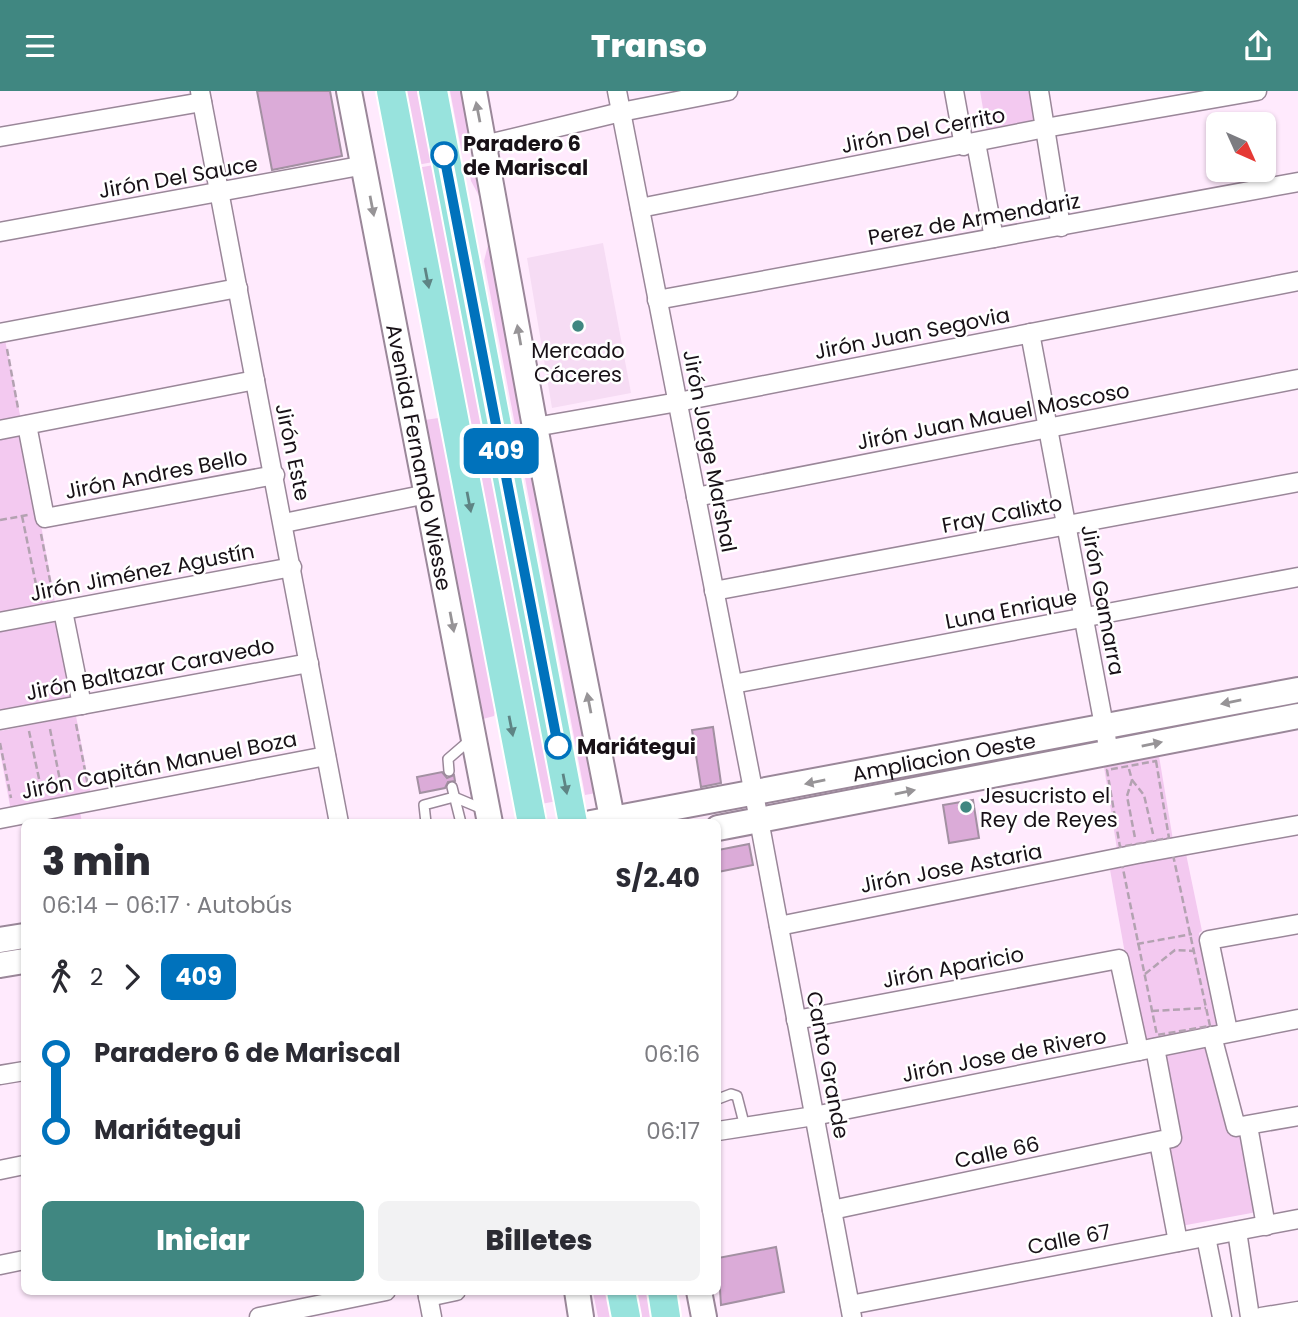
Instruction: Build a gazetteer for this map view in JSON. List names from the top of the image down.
{
  "streets": {
    "main road": ["Avenida Fernando Wiesse", "Ampliacion Oeste"],
    "street": [
      "Jirón Del Cerrito",
      "Jirón Del Sauce",
      "Perez de Armendariz",
      "Jirón Juan Segovia",
      "Jirón Juan Mauel Moscoso",
      "Jirón Jorge Marshal",
      "Jirón Este",
      "Jirón Andres Bello",
      "Fray Calixto",
      "Jirón Jiménez Agustín",
      "Jirón Gamarra",
      "Luna Enrique",
      "Jirón Baltazar Caravedo",
      "Jirón Capitán Manuel Boza",
      "Jirón Jose Astaria",
      "Jirón Aparicio",
      "Jirón Jose de Rivero",
      "Canto Grande",
      "Calle 66",
      "Calle 67"
    ]
  },
  "crossings": [
    ["Jirón Del Cerrito", "Jirón Jorge Marshal"],
    ["Jirón Del Sauce", "Jirón Este"],
    ["Jirón Del Sauce", "Avenida Fernando Wiesse"],
    ["Perez de Armendariz", "Jirón Jorge Marshal"],
    ["Jirón Juan Segovia", "Jirón Jorge Marshal"],
    ["Jirón Juan Segovia", "Jirón Gamarra"],
    ["Jirón Juan Mauel Moscoso", "Jirón Jorge Marshal"],
    ["Jirón Juan Mauel Moscoso", "Jirón Gamarra"],
    ["Jirón Jorge Marshal", "Fray Calixto"],
    ["Jirón Jorge Marshal", "Luna Enrique"],
    ["Jirón Jorge Marshal", "Ampliacion Oeste"],
    ["Jirón Jorge Marshal", "Canto Grande"],
    ["Jirón Este", "Jirón Andres Bello"],
    ["Jirón Este", "Jirón Jiménez Agustín"],
    ["Jirón Este", "Jirón Baltazar Caravedo"],
    ["Jirón Este", "Jirón Capitán Manuel Boza"],
    ["Fray Calixto", "Jirón Gamarra"],
    ["Jirón Gamarra", "Luna Enrique"],
    ["Jirón Gamarra", "Ampliacion Oeste"],
    ["Ampliacion Oeste", "Canto Grande"],
    ["Jirón Jose Astaria", "Canto Grande"],
    ["Jirón Aparicio", "Jirón Jose de Rivero"],
    ["Jirón Aparicio", "Canto Grande"],
    ["Jirón Jose de Rivero", "Canto Grande"],
    ["Canto Grande", "Calle 66"],
    ["Canto Grande", "Calle 67"]
  ],
  "places": [
    "Paradero 6 de Mariscal",
    "Mercado Cáceres",
    "Mariátegui",
    "Jesucristo el Rey de Reyes"
  ],
  "lines": ["bus line 409"],
  "north": "bottom right",
  "page": {
    "header": "Transo",
    "on_map": "409",
    "heading": ["3 min", "06:14 – 06:17 · Autobús", "S/2.40"],
    "legs": ["2", "409"],
    "list": [
      {
        "name": "Paradero 6 de Mariscal",
        "value": "06:16"
      },
      {
        "name": "Mariátegui",
        "value": "06:17"
      }
    ],
    "buttons": ["Iniciar", "Billetes"]
  }
}
